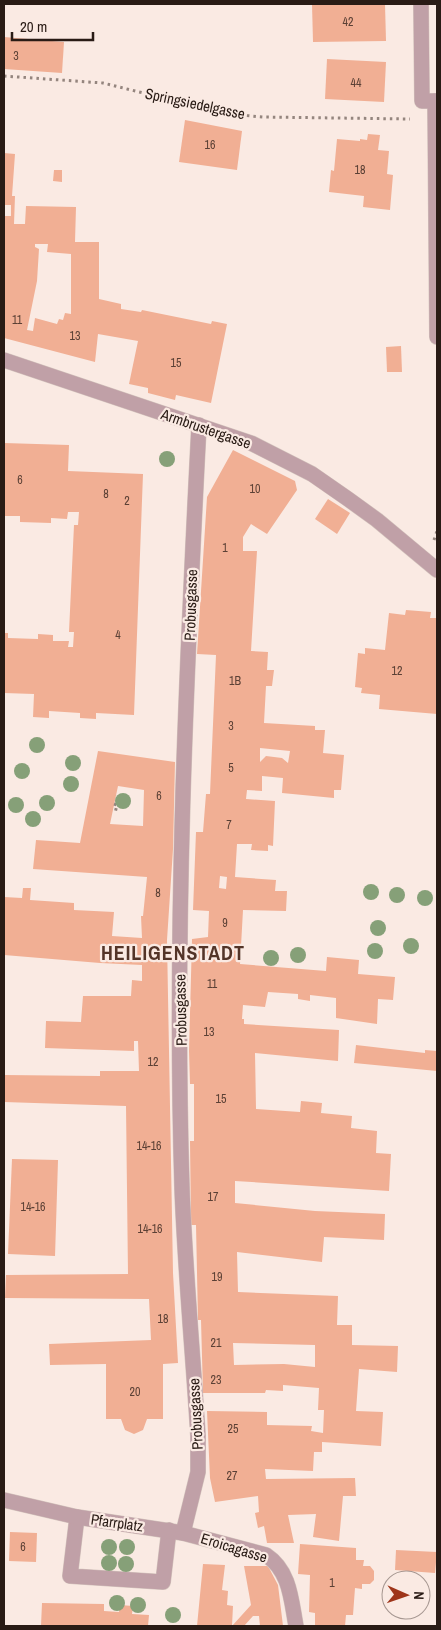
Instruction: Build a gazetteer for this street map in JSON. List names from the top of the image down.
{
  "streets": {
    "street": [
      "Armbrustergasse",
      "Probusgasse",
      "Pfarrplatz",
      "Eroicagasse"
    ],
    "path": ["Springsiedelgasse"]
  },
  "crossings": [
    ["Armbrustergasse", "Probusgasse"],
    ["Probusgasse", "Pfarrplatz"],
    ["Probusgasse", "Eroicagasse"],
    ["Pfarrplatz", "Eroicagasse"]
  ],
  "districts": ["HEILIGENSTADT"],
  "house_numbers": [
    "42",
    "3",
    "44",
    "16",
    "18",
    "11",
    "13",
    "15",
    "6",
    "10",
    "8",
    "2",
    "1",
    "4",
    "12",
    "1B",
    "3",
    "5",
    "6",
    "7",
    "8",
    "9",
    "11",
    "13",
    "12",
    "15",
    "14-16",
    "17",
    "14-16",
    "14-16",
    "19",
    "18",
    "21",
    "23",
    "20",
    "25",
    "27",
    "6",
    "1"
  ],
  "scale_bar": "20 m",
  "north": "right"
}
